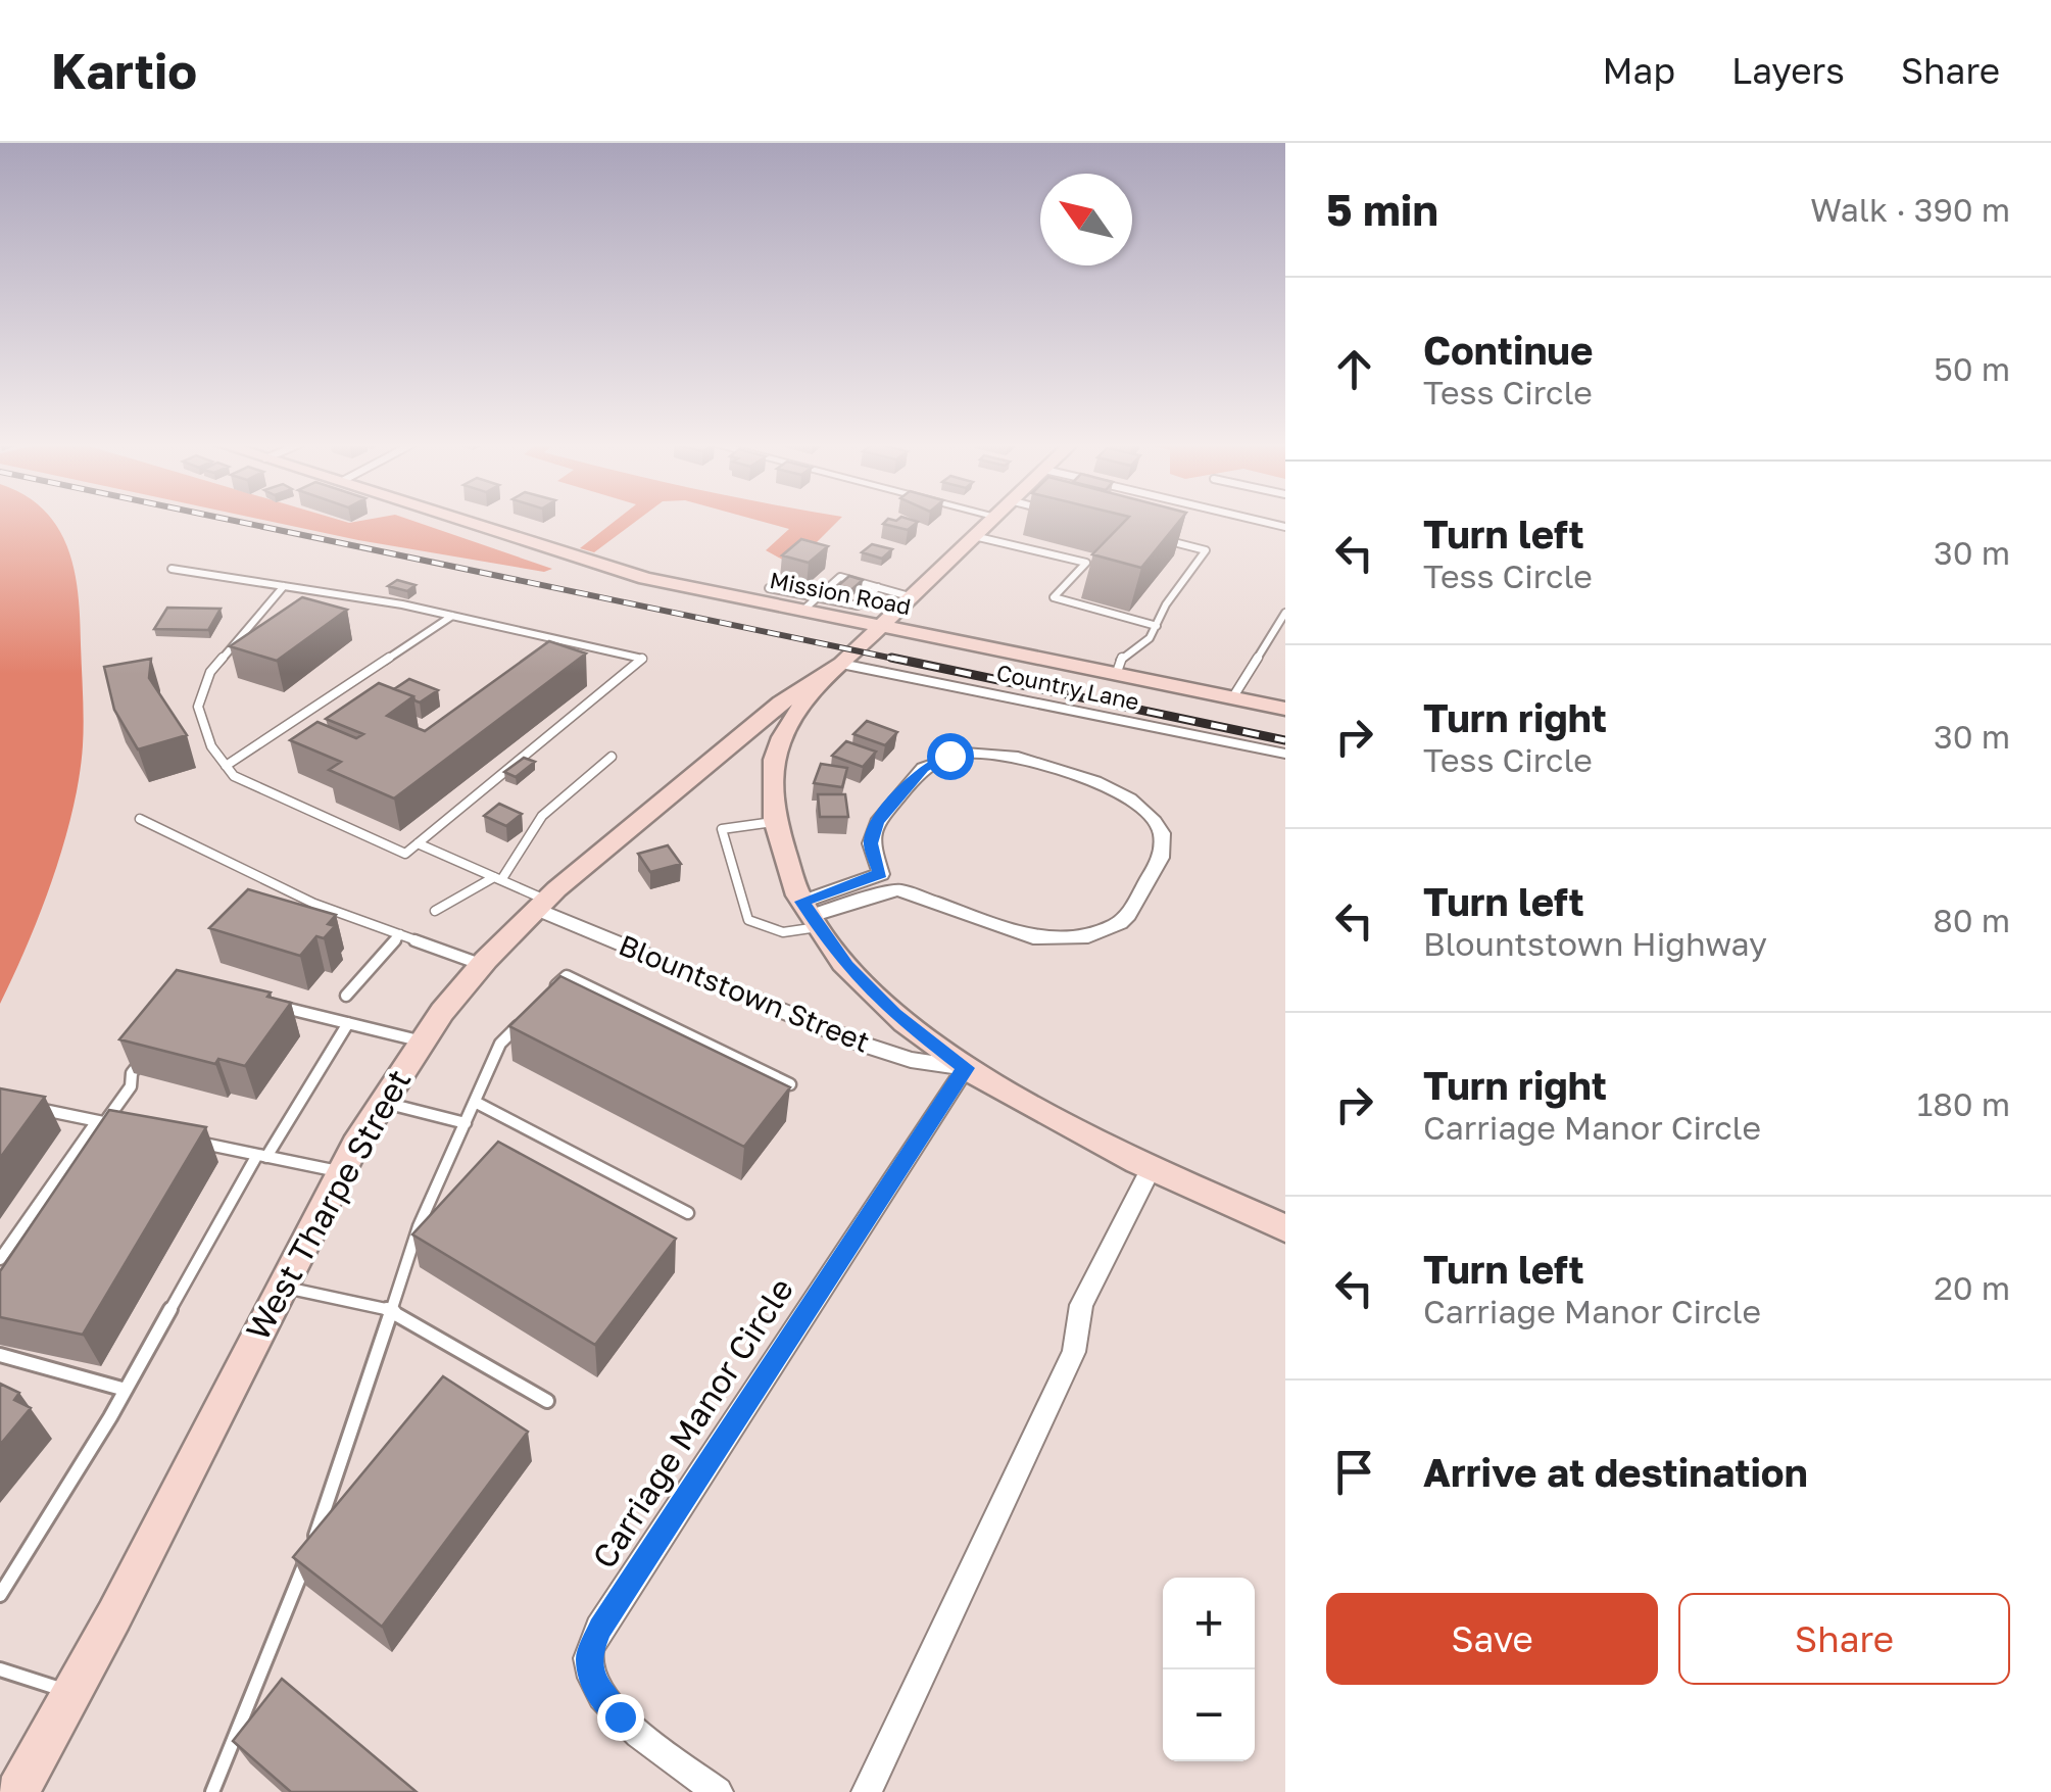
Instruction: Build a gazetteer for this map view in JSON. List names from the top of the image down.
{
  "streets": {
    "main road": ["Mission Road", "Blountstown Street", "West Tharpe Street"],
    "street": ["Country Lane", "Carriage Manor Circle"]
  },
  "crossings": [
    ["Country Lane", "West Tharpe Street"],
    ["Blountstown Street", "West Tharpe Street"],
    ["Blountstown Street", "Carriage Manor Circle"]
  ],
  "north": "top left",
  "page": {
    "header": "Kartio",
    "nav": ["Map", "Layers", "Share"],
    "heading": ["5 min", "Walk · 390 m"],
    "list": [
      ["Continue", "Tess Circle", "50 m"],
      ["Turn left", "Tess Circle", "30 m"],
      ["Turn right", "Tess Circle", "30 m"],
      ["Turn left", "Blountstown Highway", "80 m"],
      ["Turn right", "Carriage Manor Circle", "180 m"],
      ["Turn left", "Carriage Manor Circle", "20 m"],
      "Arrive at destination"
    ],
    "buttons": ["Save", "Share"],
    "map_buttons": ["+", "−"]
  }
}
